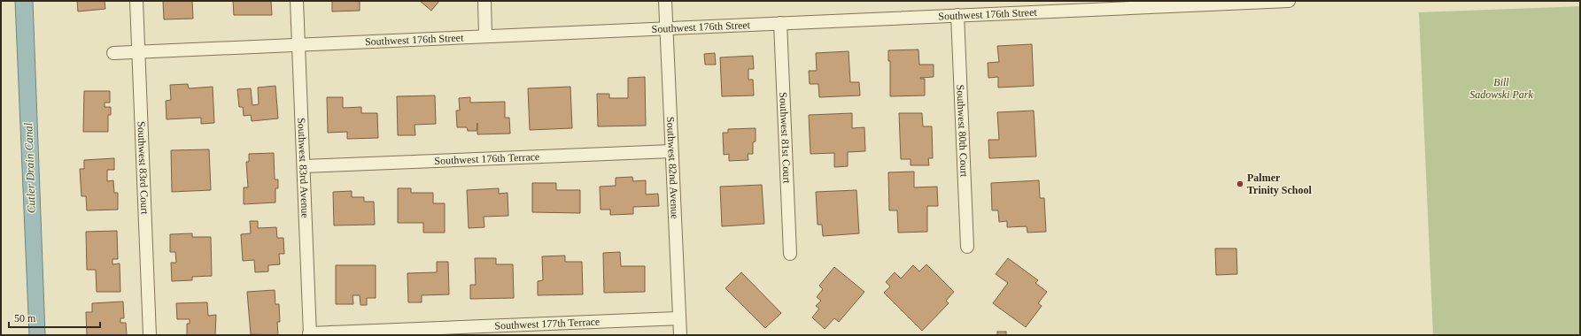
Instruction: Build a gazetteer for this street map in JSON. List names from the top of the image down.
{
  "streets": {
    "street": [
      "Southwest 176th Street",
      "Southwest 80th Court",
      "Southwest 81st Court",
      "Southwest 176th Terrace",
      "Southwest 83rd Court",
      "Southwest 83rd Avenue",
      "Southwest 82nd Avenue",
      "Southwest 177th Terrace"
    ]
  },
  "crossings": [
    ["Southwest 176th Street", "Southwest 80th Court"],
    ["Southwest 176th Street", "Southwest 81st Court"],
    ["Southwest 176th Street", "Southwest 83rd Court"],
    ["Southwest 176th Street", "Southwest 83rd Avenue"],
    ["Southwest 176th Street", "Southwest 82nd Avenue"],
    ["Southwest 176th Terrace", "Southwest 83rd Avenue"],
    ["Southwest 176th Terrace", "Southwest 82nd Avenue"],
    ["Southwest 83rd Avenue", "Southwest 177th Terrace"],
    ["Southwest 82nd Avenue", "Southwest 177th Terrace"]
  ],
  "water": ["Cutler Drain Canal"],
  "parks": ["Bill Sadowski Park"],
  "places": ["Palmer Trinity School"],
  "scale_bar": "50 m"
}
